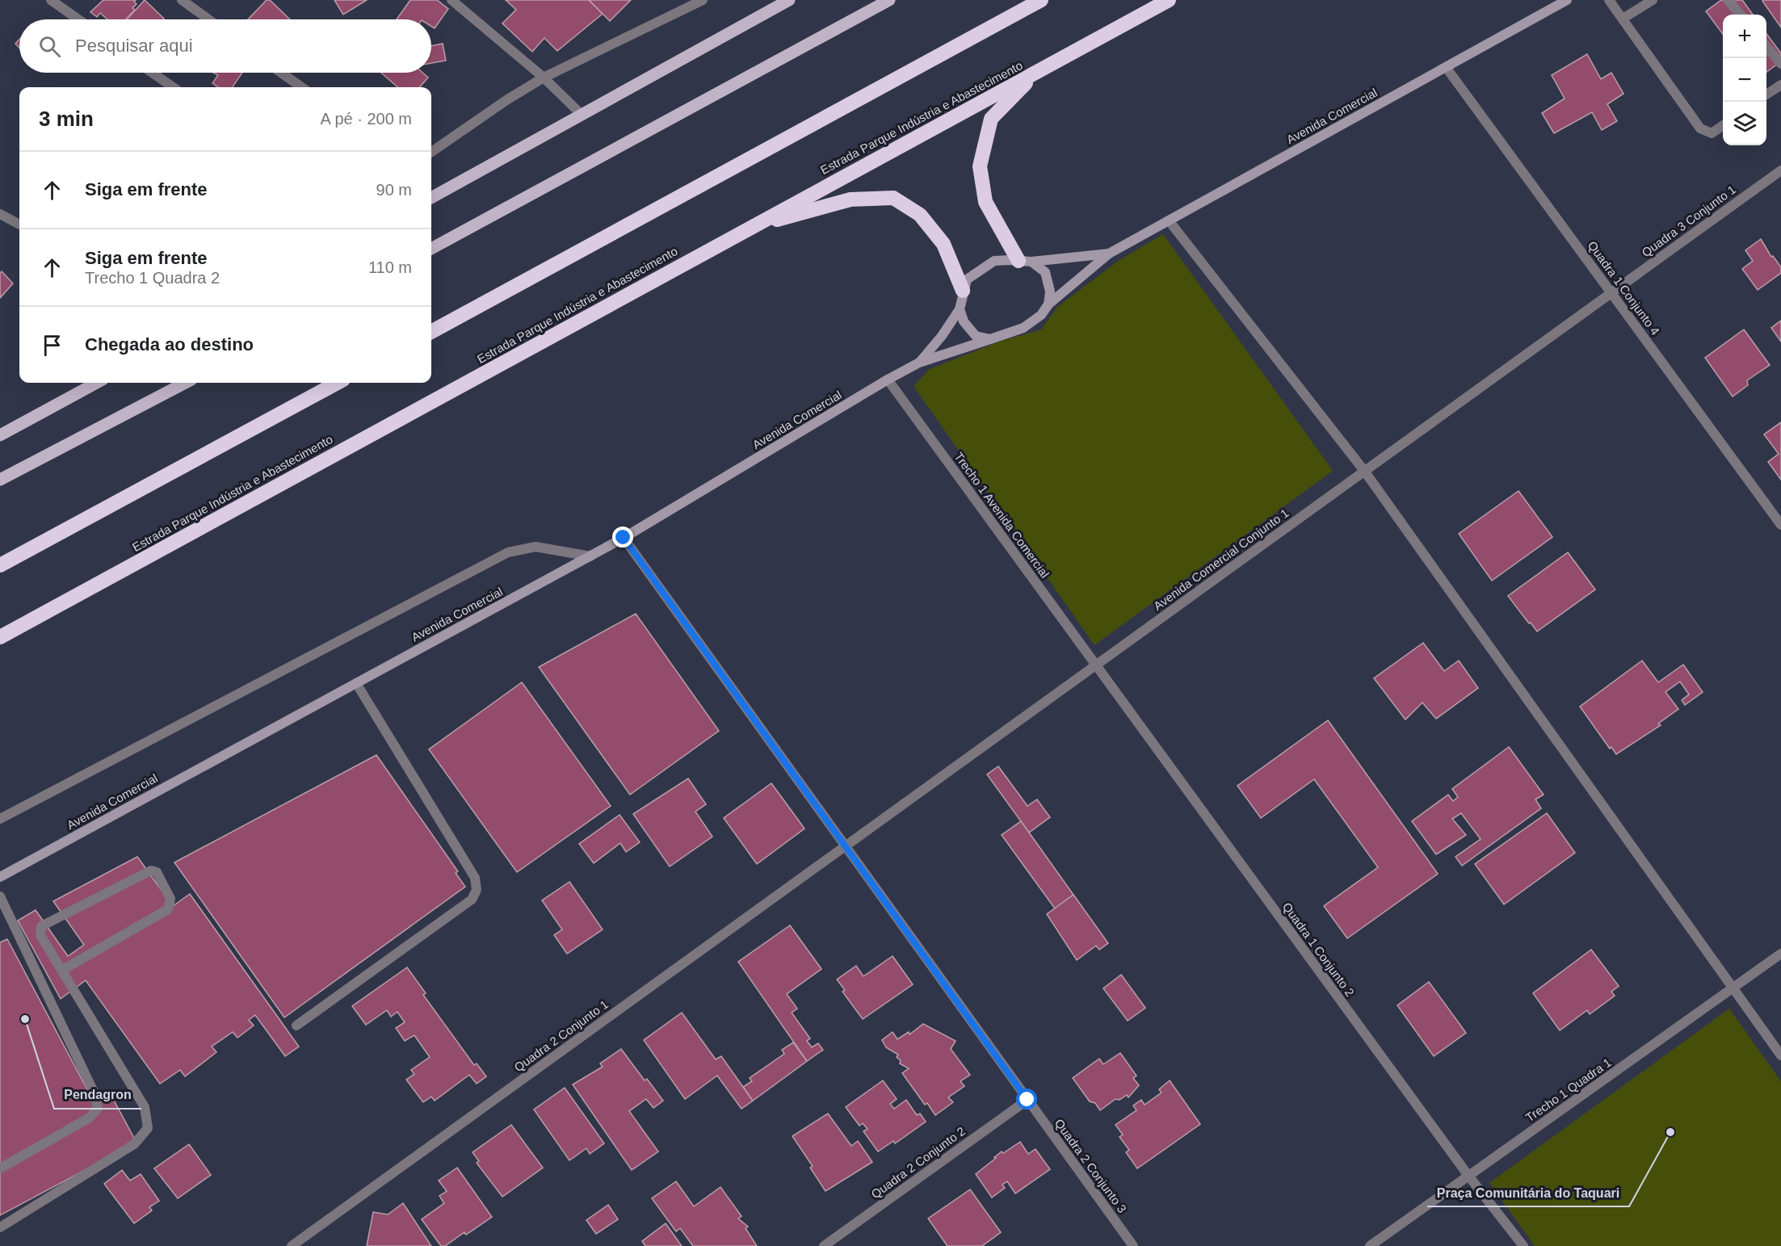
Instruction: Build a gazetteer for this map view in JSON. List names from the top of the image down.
{
  "streets": {
    "highway": ["Estrada Parque Indústria e Abastecimento"],
    "street": [
      "Avenida Comercial",
      "Quadra 3 Conjunto 1",
      "Quadra 1 Conjunto 4",
      "Trecho 1 Avenida Comercial",
      "Avenida Comercial Conjunto 1",
      "Quadra 1 Conjunto 2",
      "Quadra 2 Conjunto 1",
      "Trecho 1 Quadra 1",
      "Quadra 2 Conjunto 2",
      "Quadra 2 Conjunto 3"
    ]
  },
  "crossings": [
    ["Avenida Comercial", "Quadra 1 Conjunto 4"],
    ["Avenida Comercial", "Trecho 1 Avenida Comercial"],
    ["Avenida Comercial", "Quadra 2 Conjunto 3"],
    ["Quadra 3 Conjunto 1", "Quadra 1 Conjunto 4"],
    ["Quadra 3 Conjunto 1", "Avenida Comercial Conjunto 1"],
    ["Quadra 1 Conjunto 4", "Avenida Comercial Conjunto 1"],
    ["Trecho 1 Avenida Comercial", "Avenida Comercial Conjunto 1"],
    ["Trecho 1 Avenida Comercial", "Quadra 1 Conjunto 2"],
    ["Avenida Comercial Conjunto 1", "Quadra 1 Conjunto 2"],
    ["Avenida Comercial Conjunto 1", "Quadra 2 Conjunto 1"],
    ["Avenida Comercial Conjunto 1", "Quadra 2 Conjunto 3"],
    ["Quadra 1 Conjunto 2", "Trecho 1 Quadra 1"],
    ["Quadra 2 Conjunto 1", "Quadra 2 Conjunto 3"],
    ["Quadra 2 Conjunto 2", "Quadra 2 Conjunto 3"]
  ],
  "places": ["Pendagron", "Praça Comunitária do Taquari"],
  "page": {
    "map_buttons": ["+", "−"],
    "search": "Pesquisar aqui",
    "heading": ["3 min", "A pé · 200 m"],
    "list": [
      ["Siga em frente", "90 m"],
      ["Siga em frente", "Trecho 1 Quadra 2", "110 m"],
      "Chegada ao destino"
    ]
  }
}
